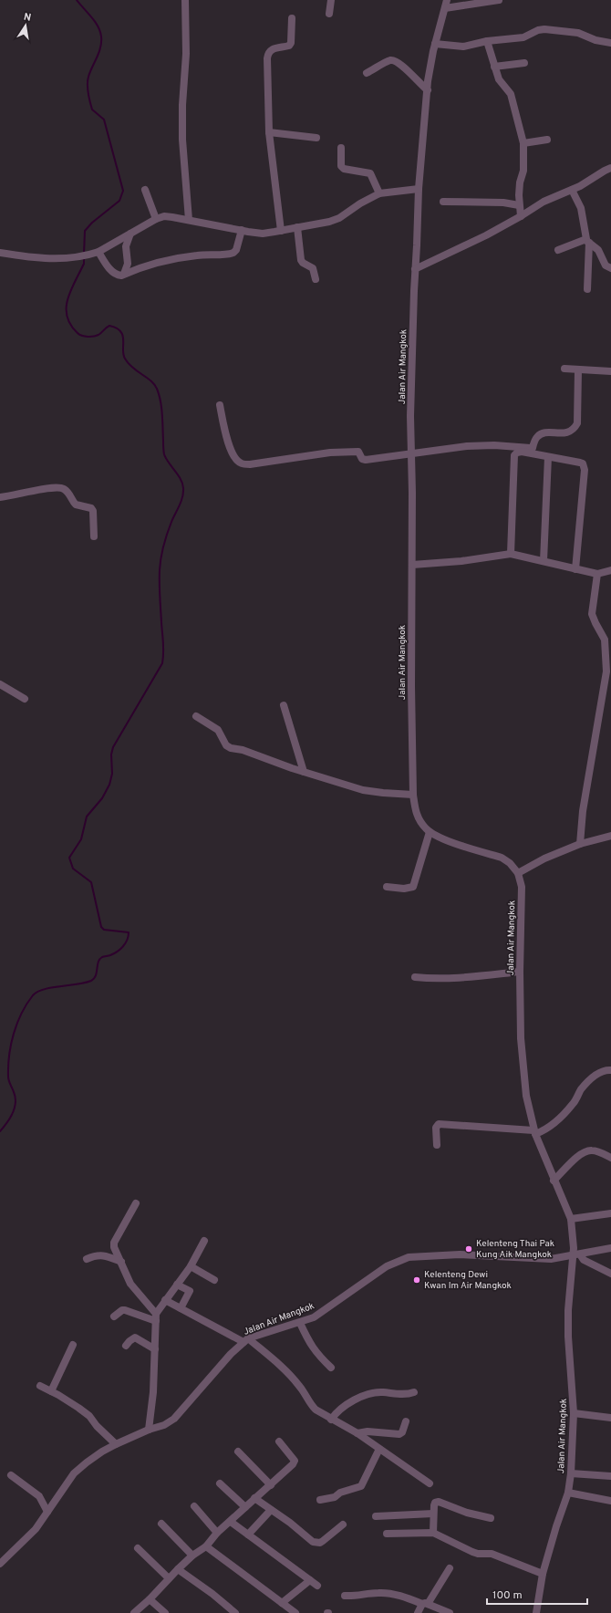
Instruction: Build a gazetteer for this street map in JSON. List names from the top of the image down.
{
  "streets": {
    "street": ["Jalan Air Mangkok"]
  },
  "places": ["Kelenteng Thai Pak Kung Aik Mangkok", "Kelenteng Dewi Kwan Im Air Mangkok"],
  "scale_bar": "100 m",
  "north": "top"
}
